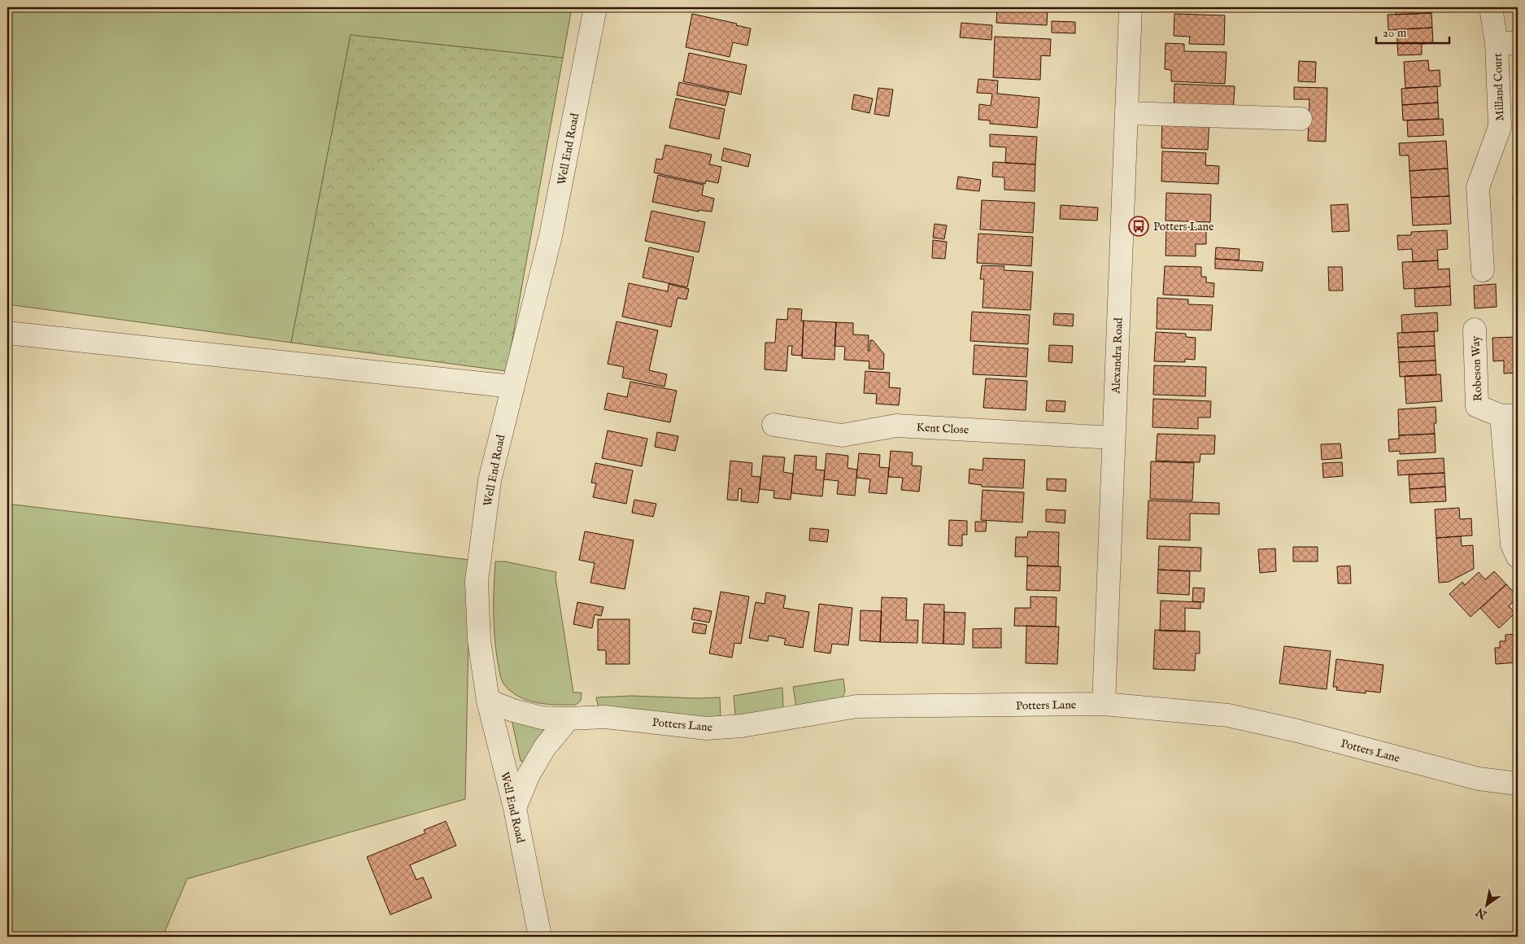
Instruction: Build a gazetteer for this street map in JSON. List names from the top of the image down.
{
  "streets": {
    "street": [
      "Milland Court",
      "Well End Road",
      "Alexandra Road",
      "Robeson Way",
      "Kent Close",
      "Potters Lane"
    ]
  },
  "crossings": [
    ["Well End Road", "Potters Lane"],
    ["Alexandra Road", "Kent Close"],
    ["Alexandra Road", "Potters Lane"]
  ],
  "places": {
    "bus stop": ["Potters Lane"]
  },
  "scale_bar": "20 m",
  "north": "bottom left"
}
